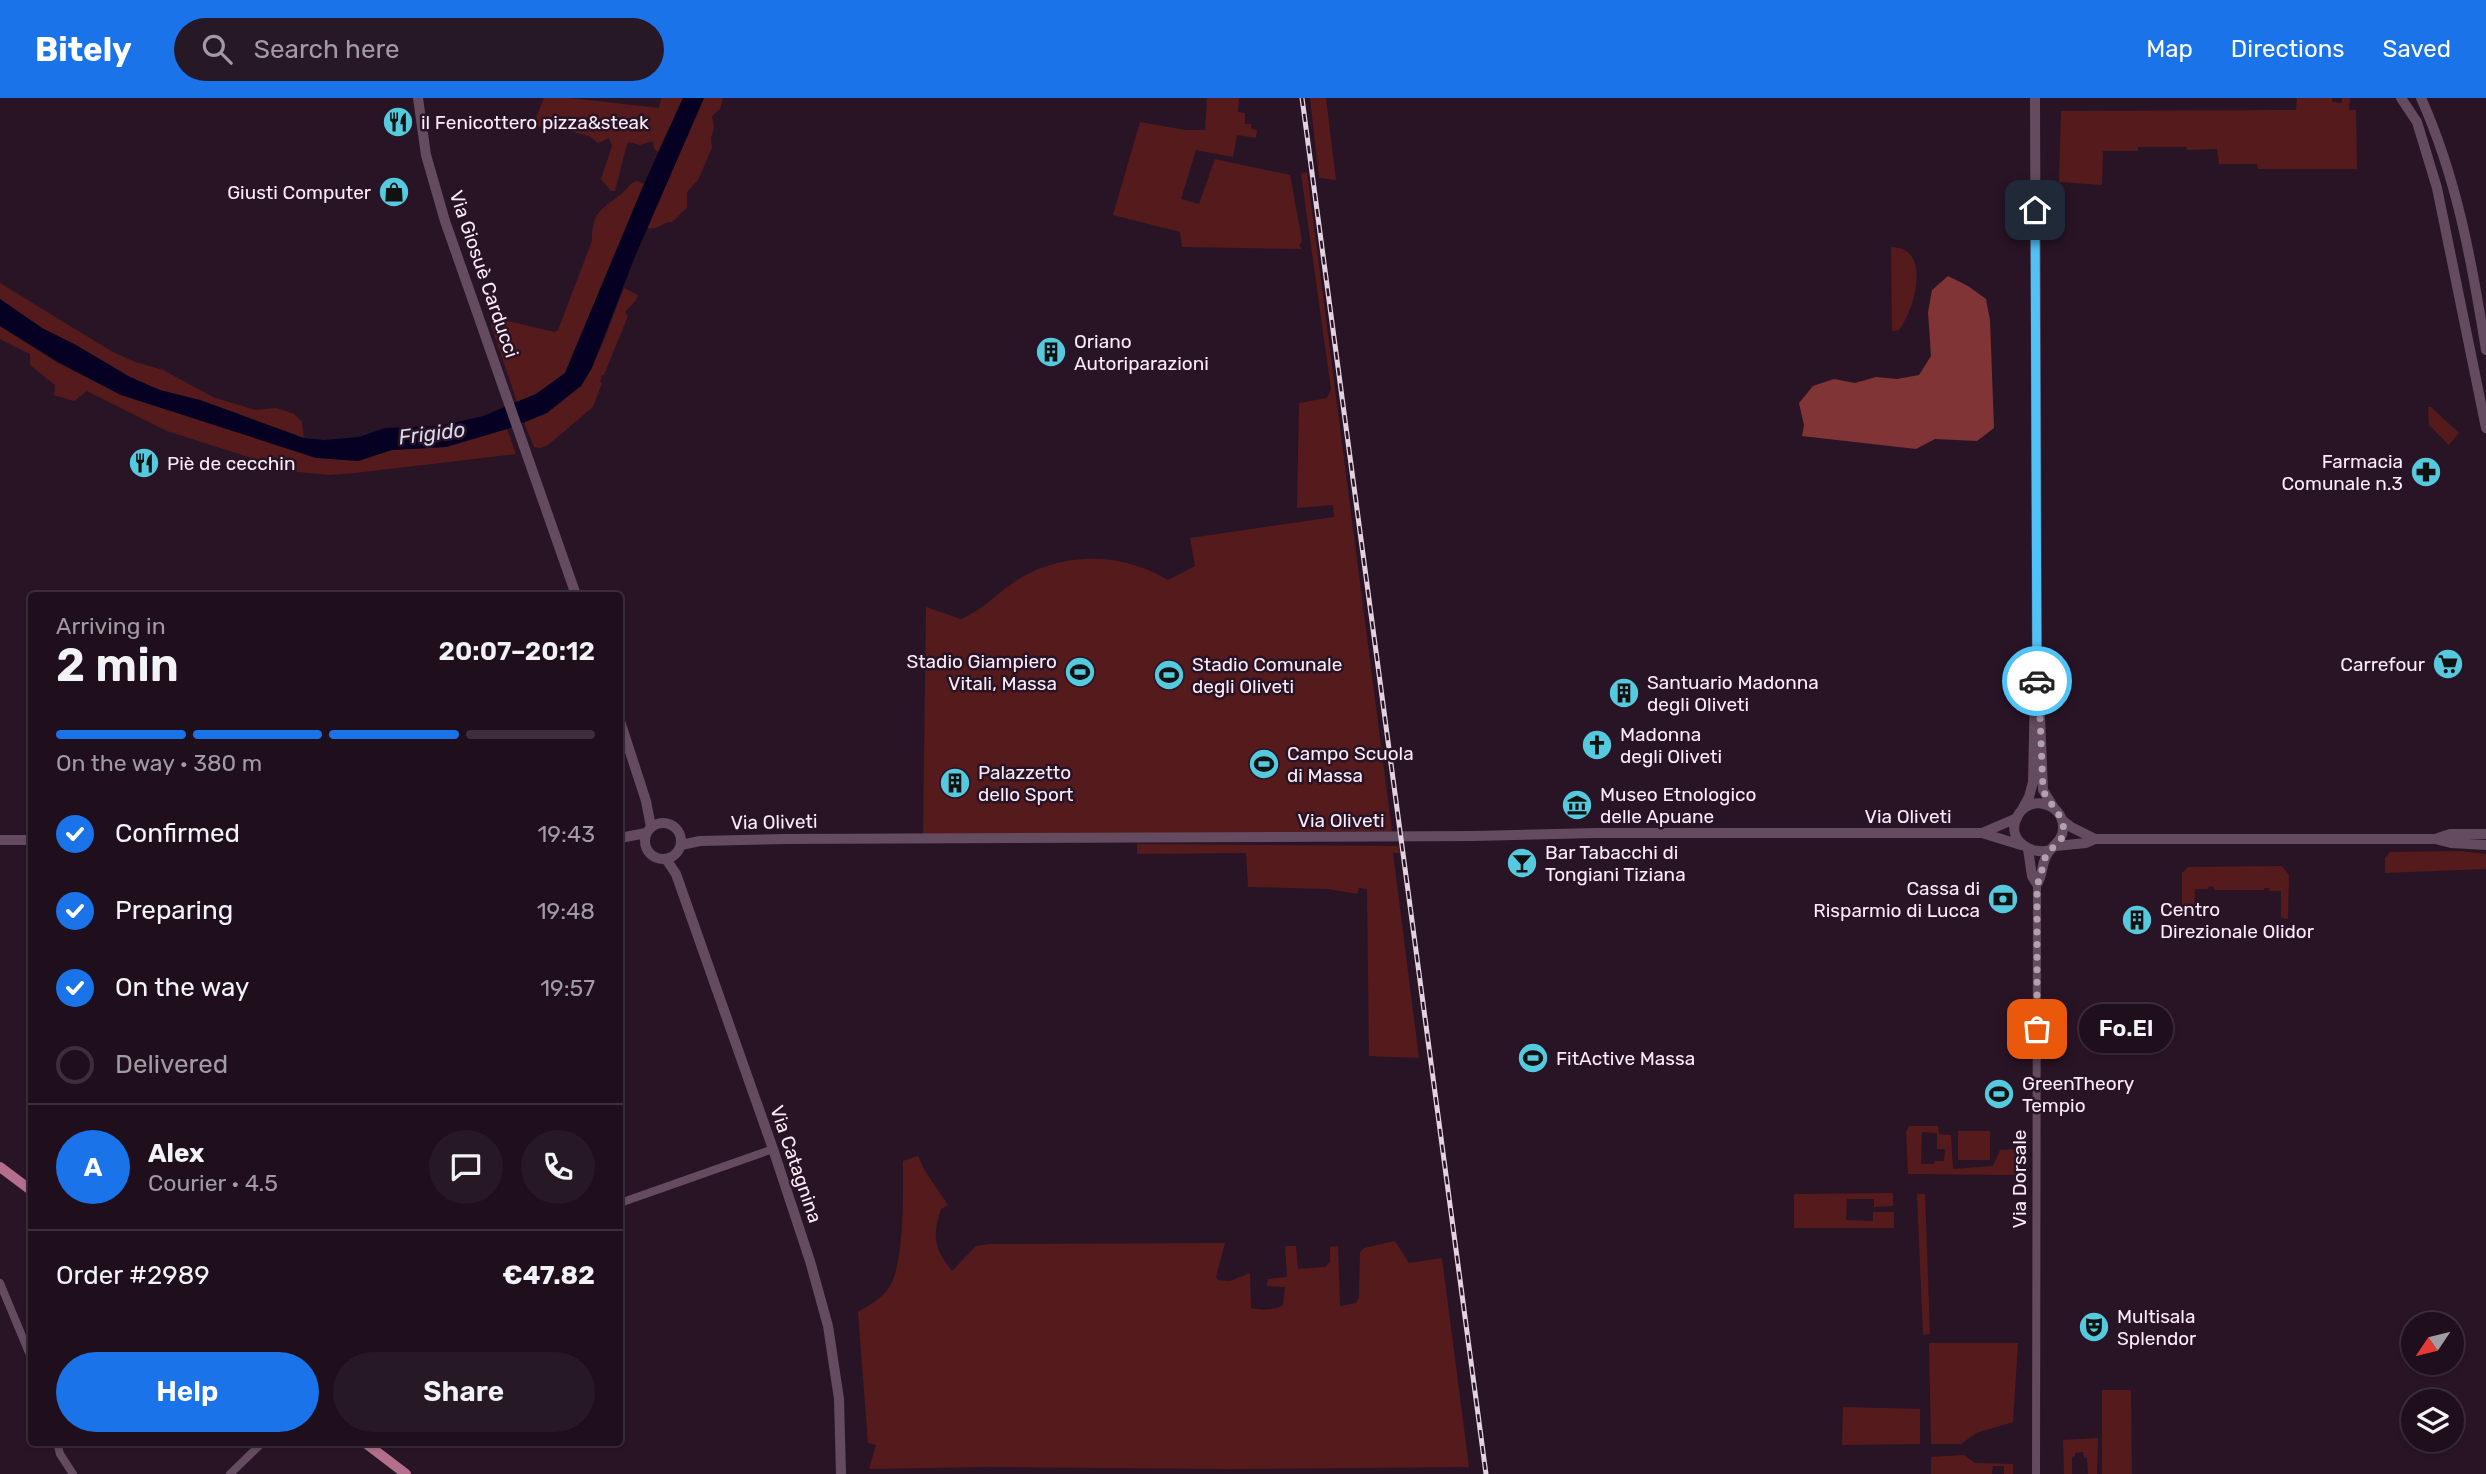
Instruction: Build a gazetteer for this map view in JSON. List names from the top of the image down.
{
  "streets": {
    "main road": [
      "Via Giosuè Carducci",
      "Via Oliveti",
      "Via Catagnina",
      "Via Dorsale"
    ]
  },
  "crossings": [
    ["Via Oliveti", "Via Catagnina"],
    ["Via Oliveti", "Via Dorsale"]
  ],
  "water": ["Frigido"],
  "places": {
    "restaurant": ["il Fenicottero pizza&steak", "Piè de cecchin"],
    "shop": ["Giusti Computer"],
    "building": [
      "Oriano Autoriparazioni",
      "Santuario Madonna degli Oliveti",
      "Palazzetto dello Sport",
      "Centro Direzionale Olidor"
    ],
    "pharmacy": ["Farmacia Comunale n.3"],
    "supermarket": ["Carrefour"],
    "sports": [
      "Stadio Giampiero Vitali, Massa",
      "Stadio Comunale degli Oliveti",
      "Campo Scuola di Massa",
      "FitActive Massa",
      "GreenTheory Tempio"
    ],
    "church": ["Madonna degli Oliveti"],
    "museum": ["Museo Etnologico delle Apuane"],
    "bar": ["Bar Tabacchi di Tongiani Tiziana"],
    "bank": ["Cassa di Risparmio di Lucca"],
    "other": ["Fo.El"],
    "theatre": ["Multisala Splendor"]
  },
  "north": "bottom left",
  "page": {
    "header": "Bitely",
    "search": "Search here",
    "nav": ["Map", "Directions", "Saved"],
    "heading": ["2 min", "Arriving in", "20:07–20:12"],
    "panel": [
      "Alex",
      "Courier · 4.5",
      "Order #2989",
      "€47.82"
    ],
    "bar": "On the way · 380 m",
    "list": [
      ["Confirmed", "19:43"],
      ["Preparing", "19:48"],
      ["On the way", "19:57"],
      "Delivered"
    ],
    "bubble": "Fo.El",
    "round": "A",
    "buttons": ["Help", "Share"]
  }
}
